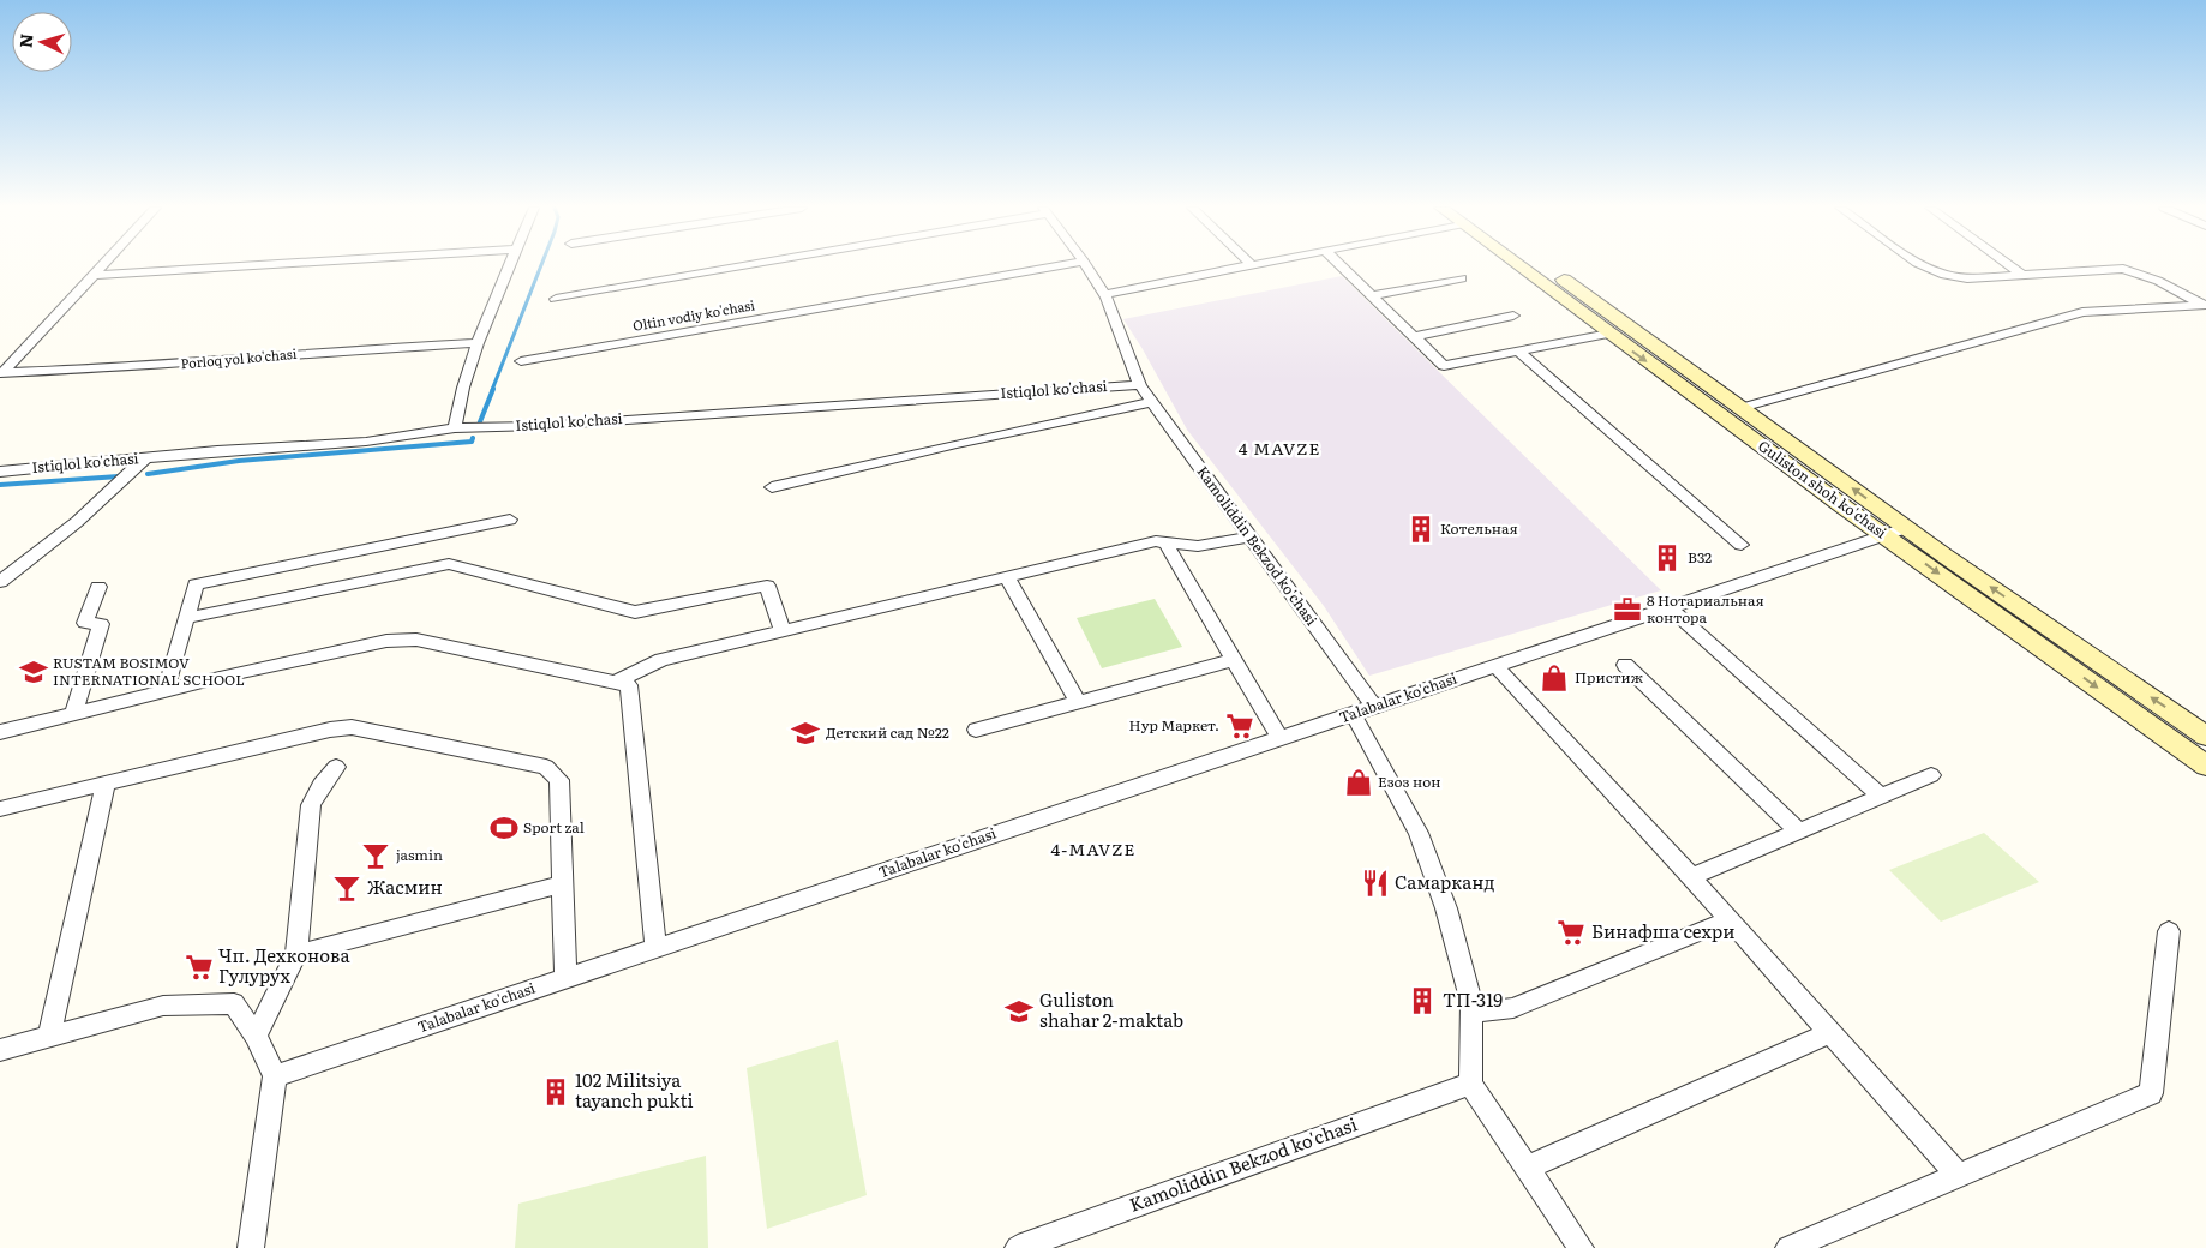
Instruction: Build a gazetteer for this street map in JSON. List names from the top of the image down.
{
  "streets": {
    "main road": ["Guliston shoh ko'chasi"],
    "street": [
      "Oltin vodiy ko'chasi",
      "Porloq yol ko'chasi",
      "Istiqlol ko'chasi",
      "Kamoliddin Bekzod ko'chasi",
      "Talabalar ko'chasi"
    ]
  },
  "crossings": [
    ["Istiqlol ko'chasi", "Kamoliddin Bekzod ko'chasi"],
    ["Guliston shoh ko'chasi", "Talabalar ko'chasi"],
    ["Kamoliddin Bekzod ko'chasi", "Talabalar ko'chasi"]
  ],
  "districts": ["4 MAVZE", "4-MAVZE"],
  "places": {
    "building": [
      "Котельная",
      "B32",
      "ТП-319",
      "102 Militsiya tayanch pukti"
    ],
    "office": ["8 Нотариальная контора"],
    "school or university": ["RUSTAM BOSIMOV INTERNATIONAL SCHOOL", "Детский сад №22", "Guliston shahar 2-maktab"],
    "shop": ["Пристиж", "Езоз нон"],
    "supermarket": ["Нур Маркет.", "Бинафша сехри", "Чп. Дехконова Гулурух"],
    "sports": ["Sport zal"],
    "bar": ["jasmin", "Жасмин"],
    "restaurant": ["Самарканд"]
  },
  "north": "left"
}
